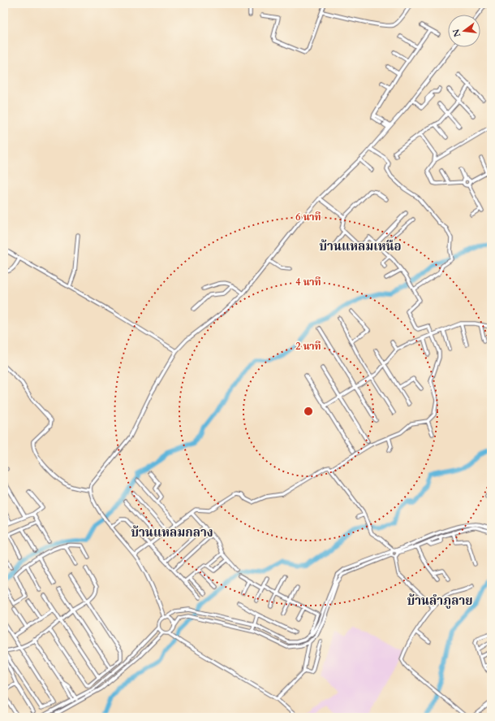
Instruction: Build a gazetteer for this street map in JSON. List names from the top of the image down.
{
  "districts": ["บ้านแหลมเหนือ", "บ้านแหลมกลาง", "บ้านลำภูลาย"],
  "north": "left",
  "rings": ["6 นาที", "4 นาที", "2 นาที"]
}
